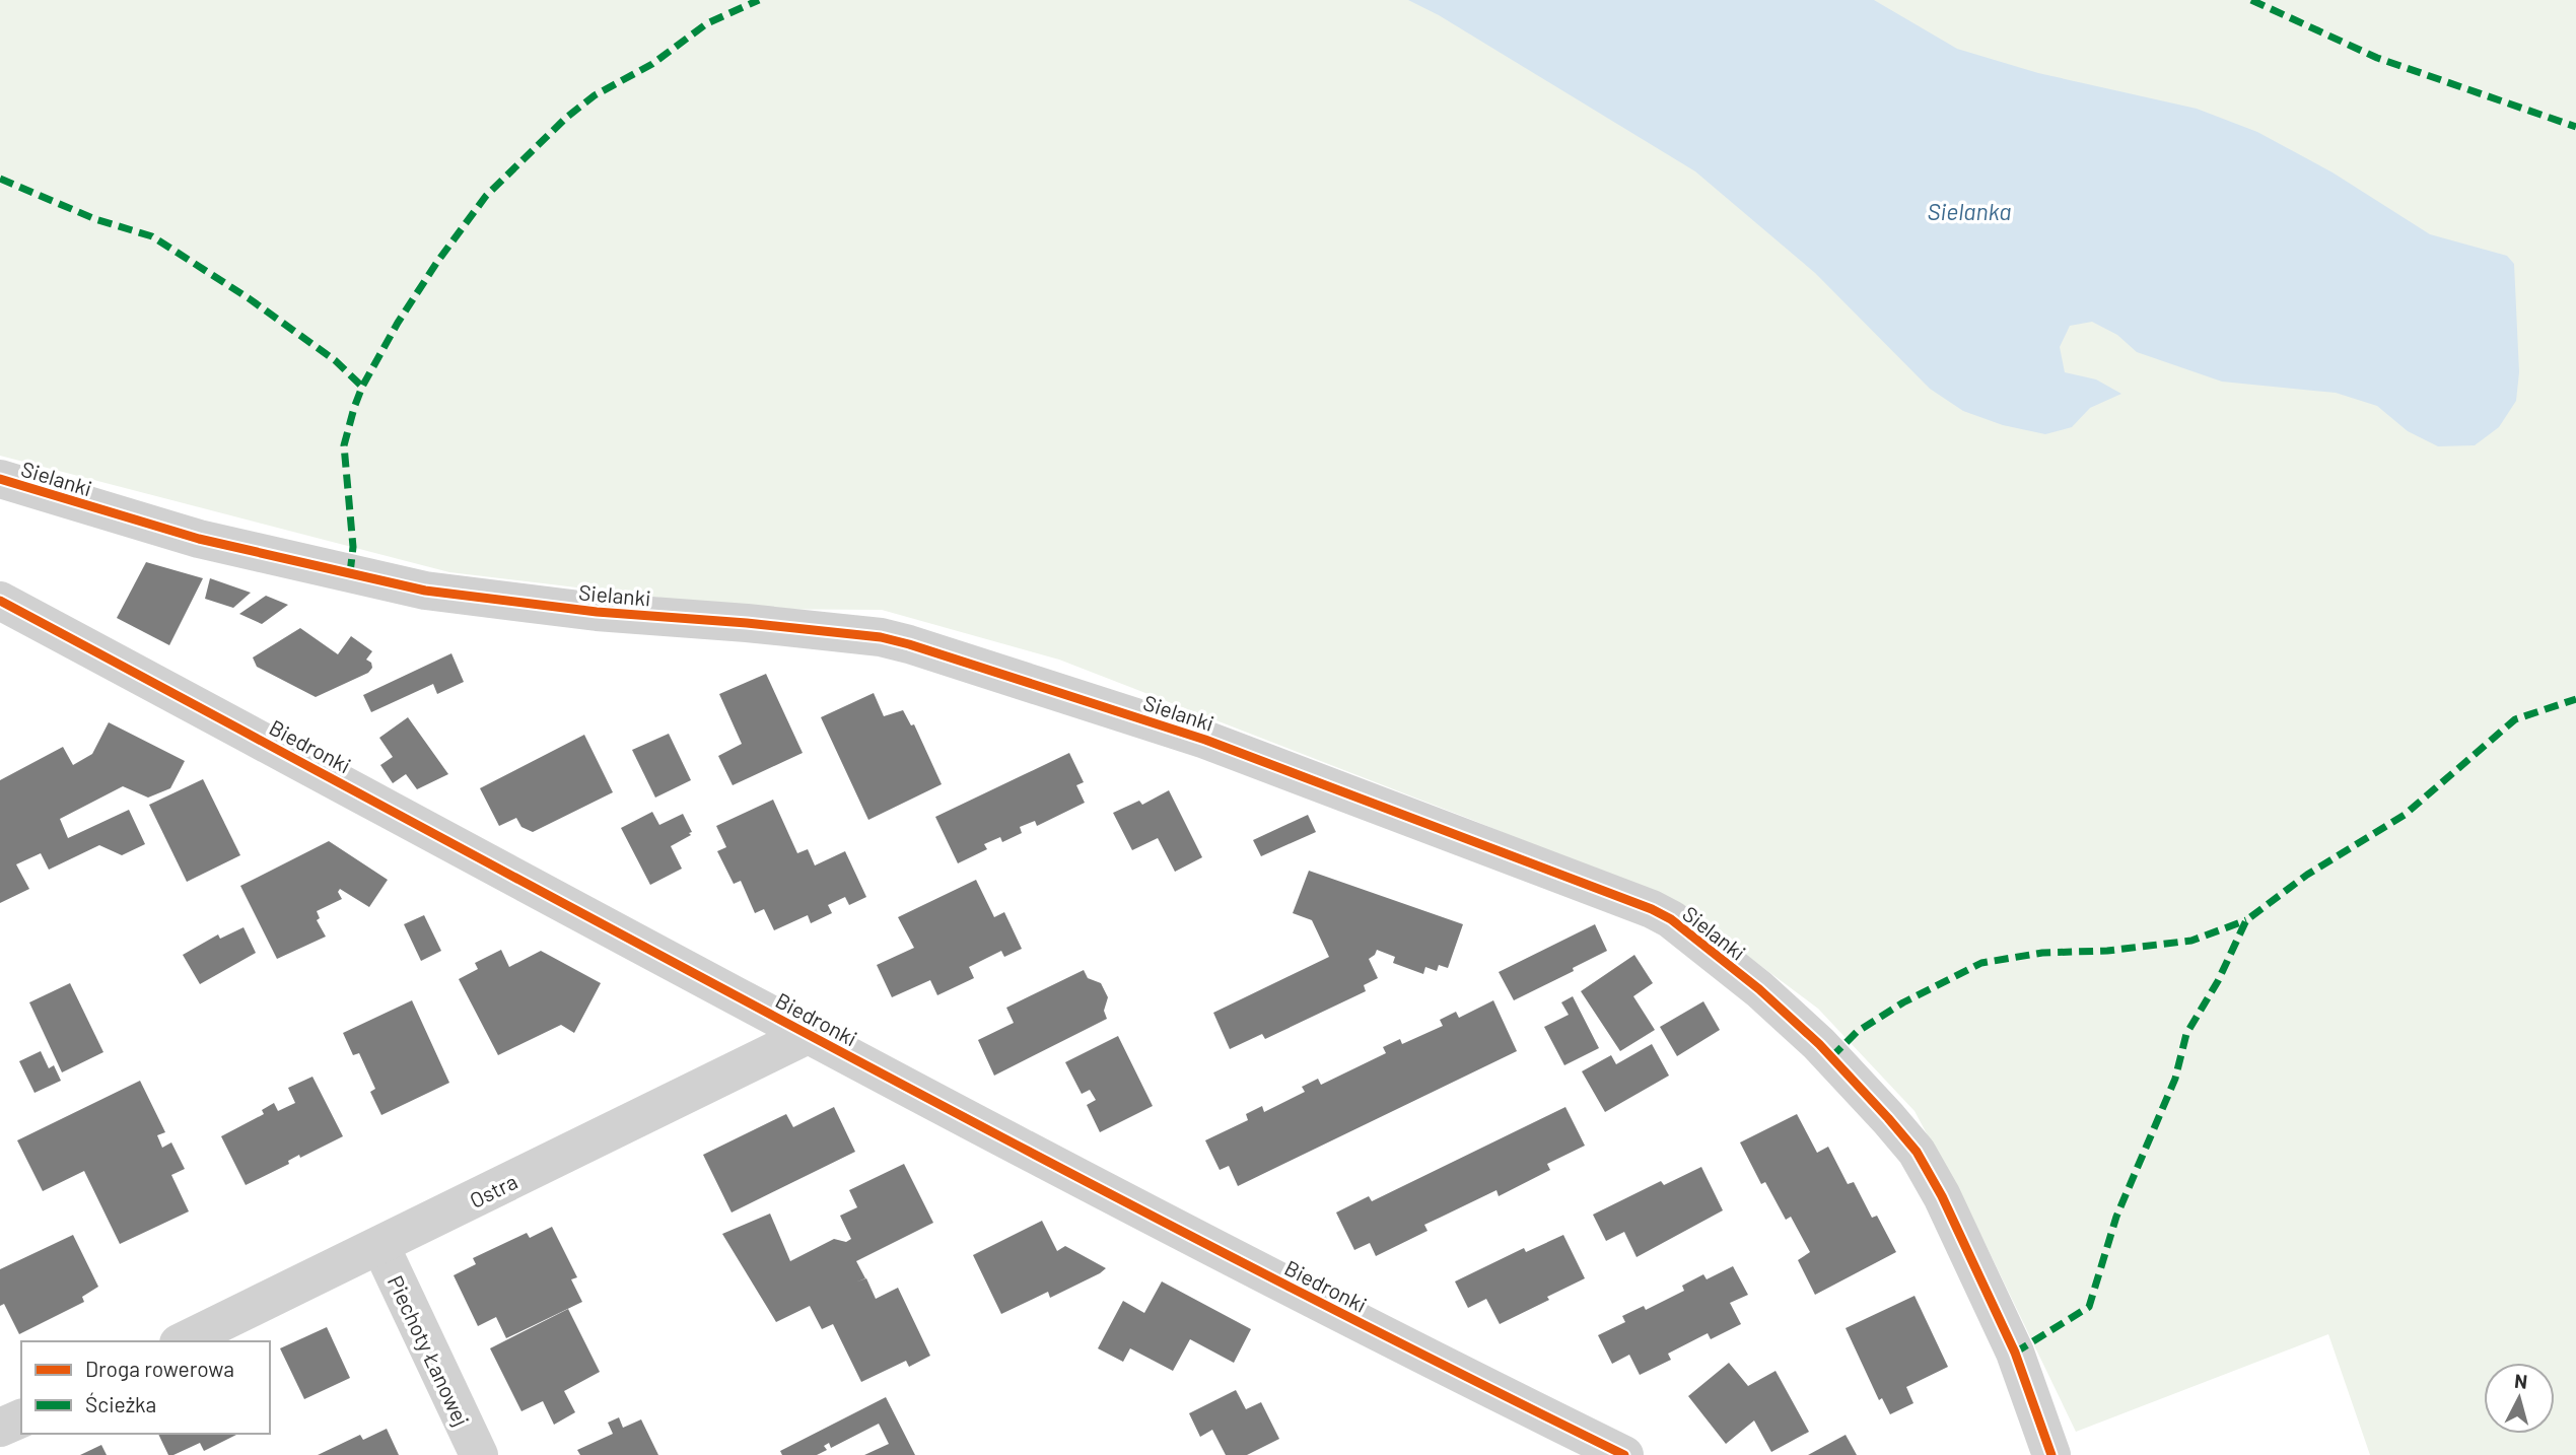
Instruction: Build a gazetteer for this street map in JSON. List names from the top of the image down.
{
  "streets": {
    "street": [
      "Sielanki",
      "Biedronki",
      "Ostra",
      "Piechoty Łanowej"
    ]
  },
  "crossings": [
    ["Biedronki", "Ostra"],
    ["Ostra", "Piechoty Łanowej"]
  ],
  "water": ["Sielanka"],
  "legend": ["Droga rowerowa", "Ścieżka"],
  "north": "top"
}
